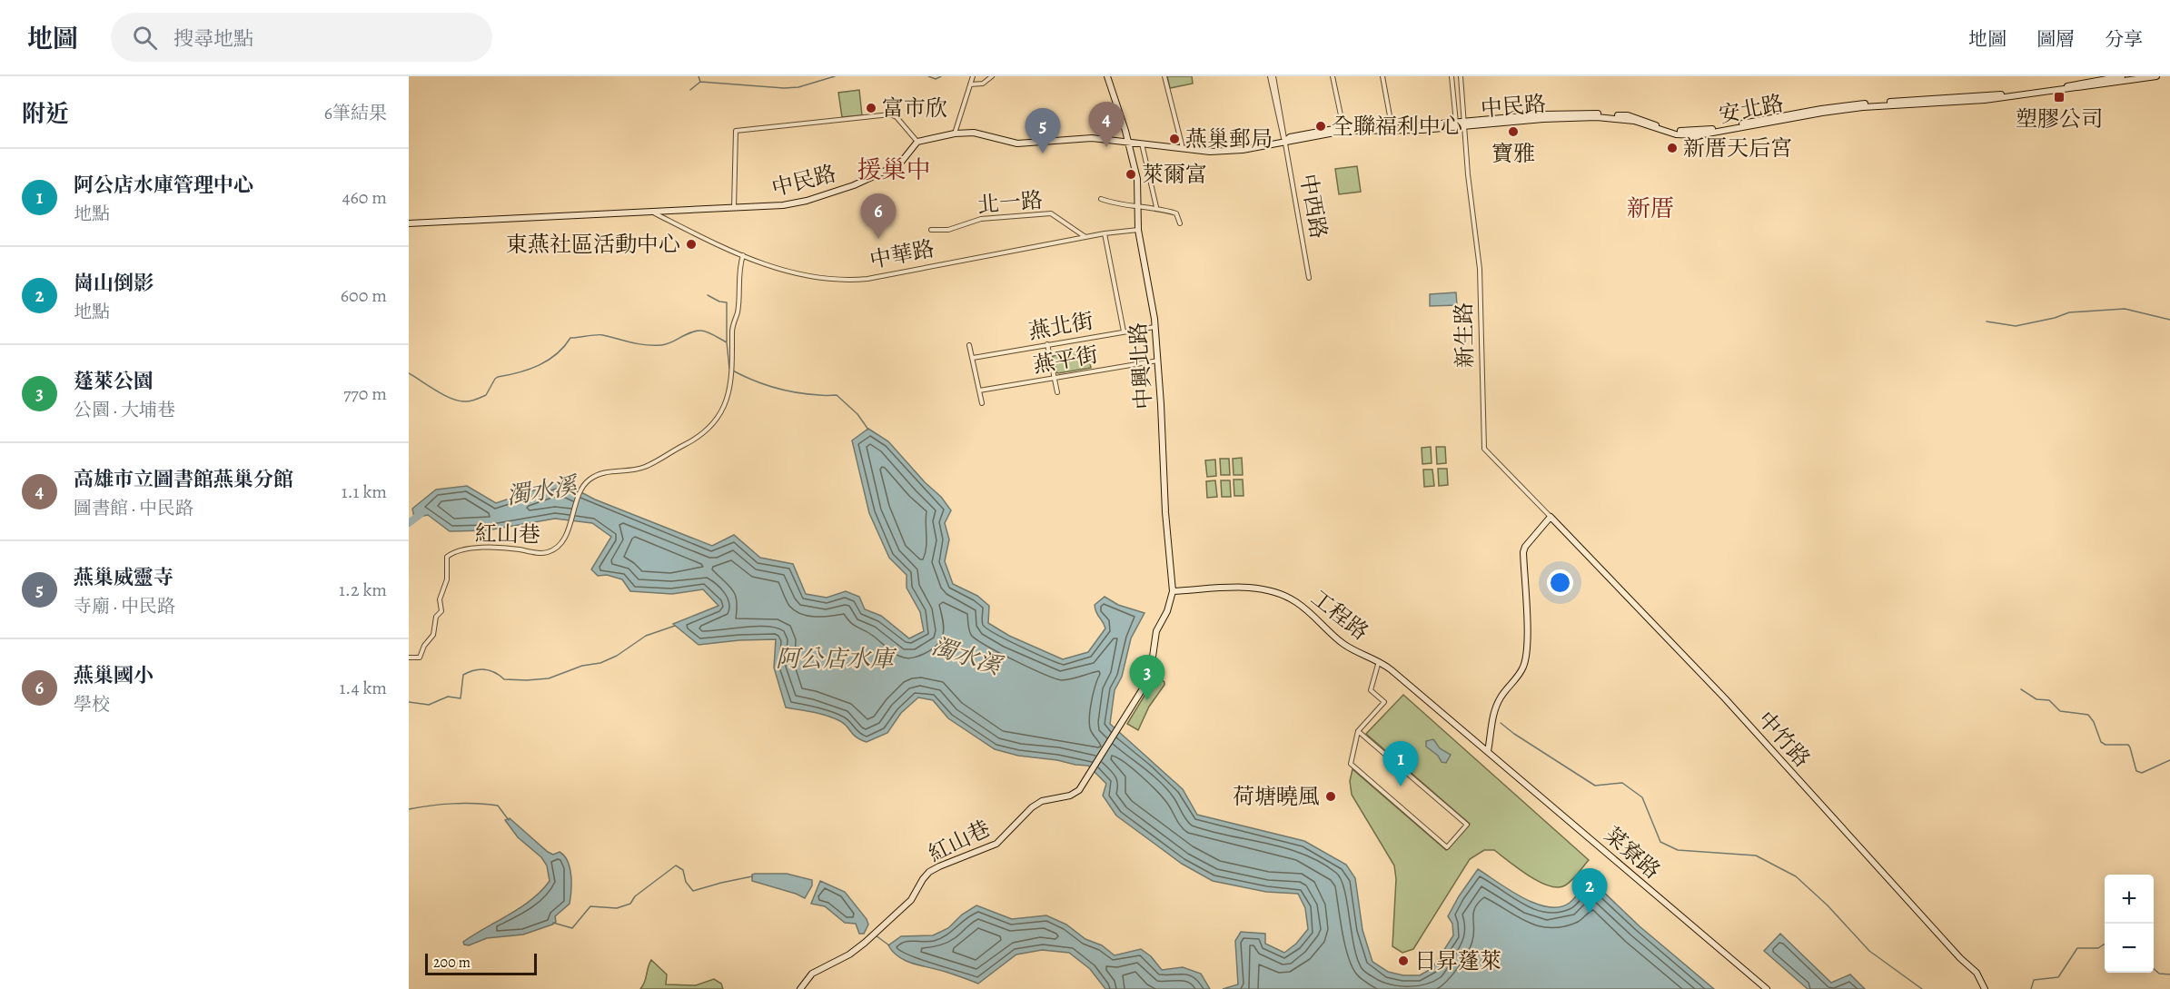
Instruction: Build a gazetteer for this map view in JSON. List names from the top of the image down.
{
  "streets": {
    "street": [
      "中民路",
      "安北路",
      "北一路",
      "中西路",
      "中華路",
      "燕北街",
      "新生路",
      "燕平街",
      "中興北路",
      "紅山巷",
      "工程路",
      "中竹路",
      "菜寮路"
    ]
  },
  "crossings": [
    ["中民路", "安北路"],
    ["中民路", "中西路"],
    ["中民路", "中華路"],
    ["中民路", "新生路"],
    ["中民路", "中興北路"],
    ["北一路", "中華路"],
    ["中華路", "中興北路"],
    ["中華路", "紅山巷"],
    ["燕北街", "中興北路"],
    ["新生路", "中竹路"],
    ["燕平街", "中興北路"],
    ["中興北路", "紅山巷"],
    ["中興北路", "工程路"],
    ["紅山巷", "工程路"],
    ["工程路", "菜寮路"]
  ],
  "districts": ["援巢中", "新厝"],
  "water": ["濁水溪", "阿公店水庫"],
  "places": {
    "transit": ["塑膠公司"],
    "other": [
      "富市欣",
      "全聯福利中心",
      "寶雅",
      "燕巢郵局",
      "新厝天后宮",
      "萊爾富",
      "東燕社區活動中心",
      "荷塘曉風",
      "日昇蓬萊"
    ]
  },
  "scale_bar": "200 m",
  "page": {
    "header": "地圖",
    "search": "搜尋地點",
    "nav": ["地圖", "圖層", "分享"],
    "heading": ["附近", "6筆結果"],
    "pins": [
      "4",
      "5",
      "6",
      "3",
      "1",
      "2"
    ],
    "list": [
      {
        "mark": "1",
        "name": "阿公店水庫管理中心",
        "note": "地點",
        "value": "460 m"
      },
      {
        "mark": "2",
        "name": "崗山倒影",
        "note": "地點",
        "value": "600 m"
      },
      {
        "mark": "3",
        "name": "蓬萊公園",
        "note": "公園 · 大埔巷",
        "value": "770 m"
      },
      {
        "mark": "4",
        "name": "高雄市立圖書館燕巢分館",
        "note": "圖書館 · 中民路",
        "value": "1.1 km"
      },
      {
        "mark": "5",
        "name": "燕巢威靈寺",
        "note": "寺廟 · 中民路",
        "value": "1.2 km"
      },
      {
        "mark": "6",
        "name": "燕巢國小",
        "note": "學校",
        "value": "1.4 km"
      }
    ],
    "map_buttons": ["+", "−"],
    "scale": "200 m"
  }
}
